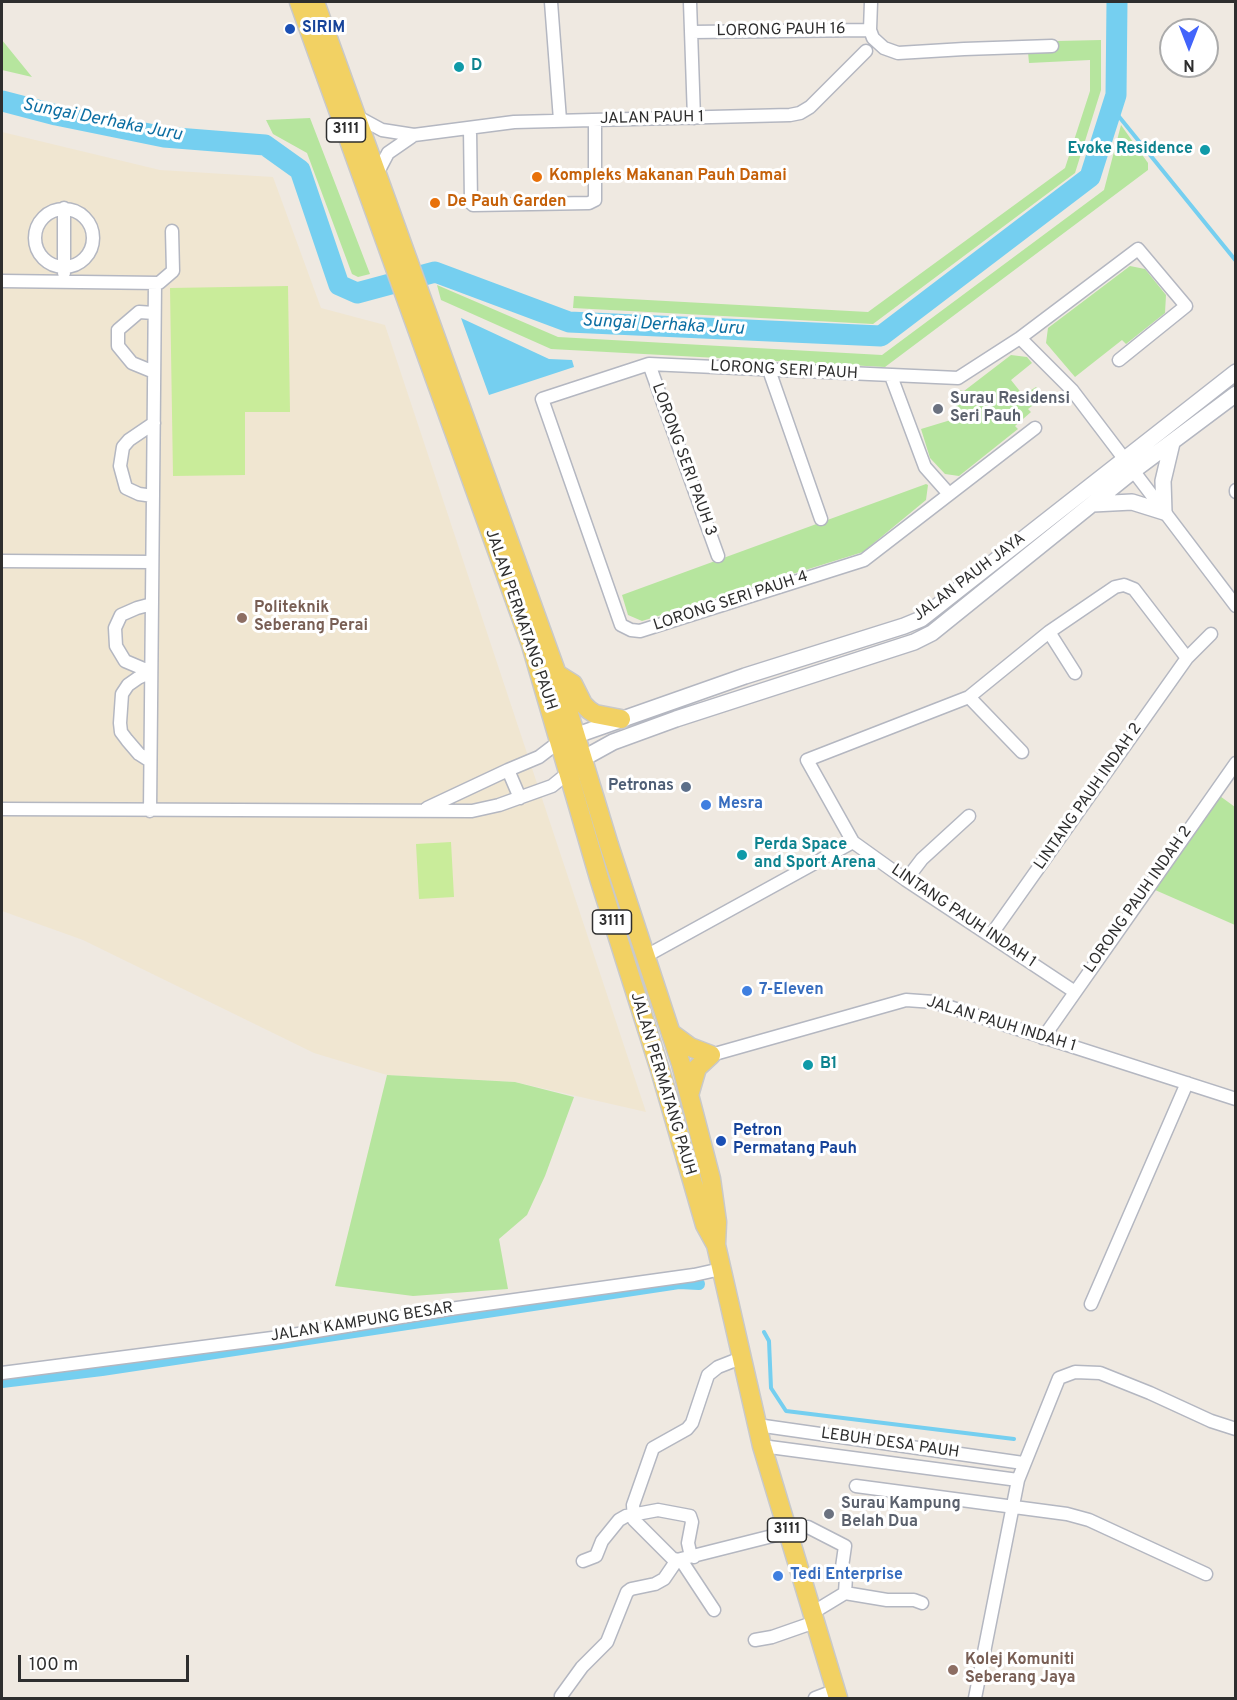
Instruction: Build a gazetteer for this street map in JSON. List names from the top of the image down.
{
  "streets": {
    "main road": ["3111", "JALAN PERMATANG PAUH"],
    "street": [
      "LORONG PAUH 16",
      "JALAN PAUH 1",
      "LORONG SERI PAUH",
      "LORONG SERI PAUH 3",
      "JALAN PAUH JAYA",
      "LORONG SERI PAUH 4",
      "LINTANG PAUH INDAH 2",
      "LORONG PAUH INDAH 2",
      "LINTANG PAUH INDAH 1",
      "JALAN PAUH INDAH 1",
      "JALAN KAMPUNG BESAR",
      "LEBUH DESA PAUH"
    ]
  },
  "crossings": [
    ["JALAN PAUH 1", "JALAN PERMATANG PAUH"],
    ["LORONG SERI PAUH", "LORONG SERI PAUH 3"],
    ["LORONG SERI PAUH", "LORONG SERI PAUH 4"],
    ["JALAN PAUH JAYA", "JALAN PERMATANG PAUH"],
    ["JALAN PERMATANG PAUH", "JALAN PAUH INDAH 1"],
    ["JALAN PERMATANG PAUH", "JALAN KAMPUNG BESAR"],
    ["JALAN PERMATANG PAUH", "LEBUH DESA PAUH"],
    ["LINTANG PAUH INDAH 2", "LINTANG PAUH INDAH 1"],
    ["LORONG PAUH INDAH 2", "LINTANG PAUH INDAH 1"],
    ["LORONG PAUH INDAH 2", "JALAN PAUH INDAH 1"]
  ],
  "water": ["Sungai Derhaka Juru"],
  "places": [
    "SIRIM",
    "D",
    "Evoke Residence",
    "Kompleks Makanan Pauh Damai",
    "De Pauh Garden",
    "Surau Residensi Seri Pauh",
    "Politeknik Seberang Perai",
    "Petronas",
    "Mesra",
    "Perda Space and Sport Arena",
    "7-Eleven",
    "B1",
    "Petron Permatang Pauh",
    "Surau Kampung Belah Dua",
    "Tedi Enterprise",
    "Kolej Komuniti Seberang Jaya"
  ],
  "scale_bar": "100 m",
  "north": "bottom"
}
